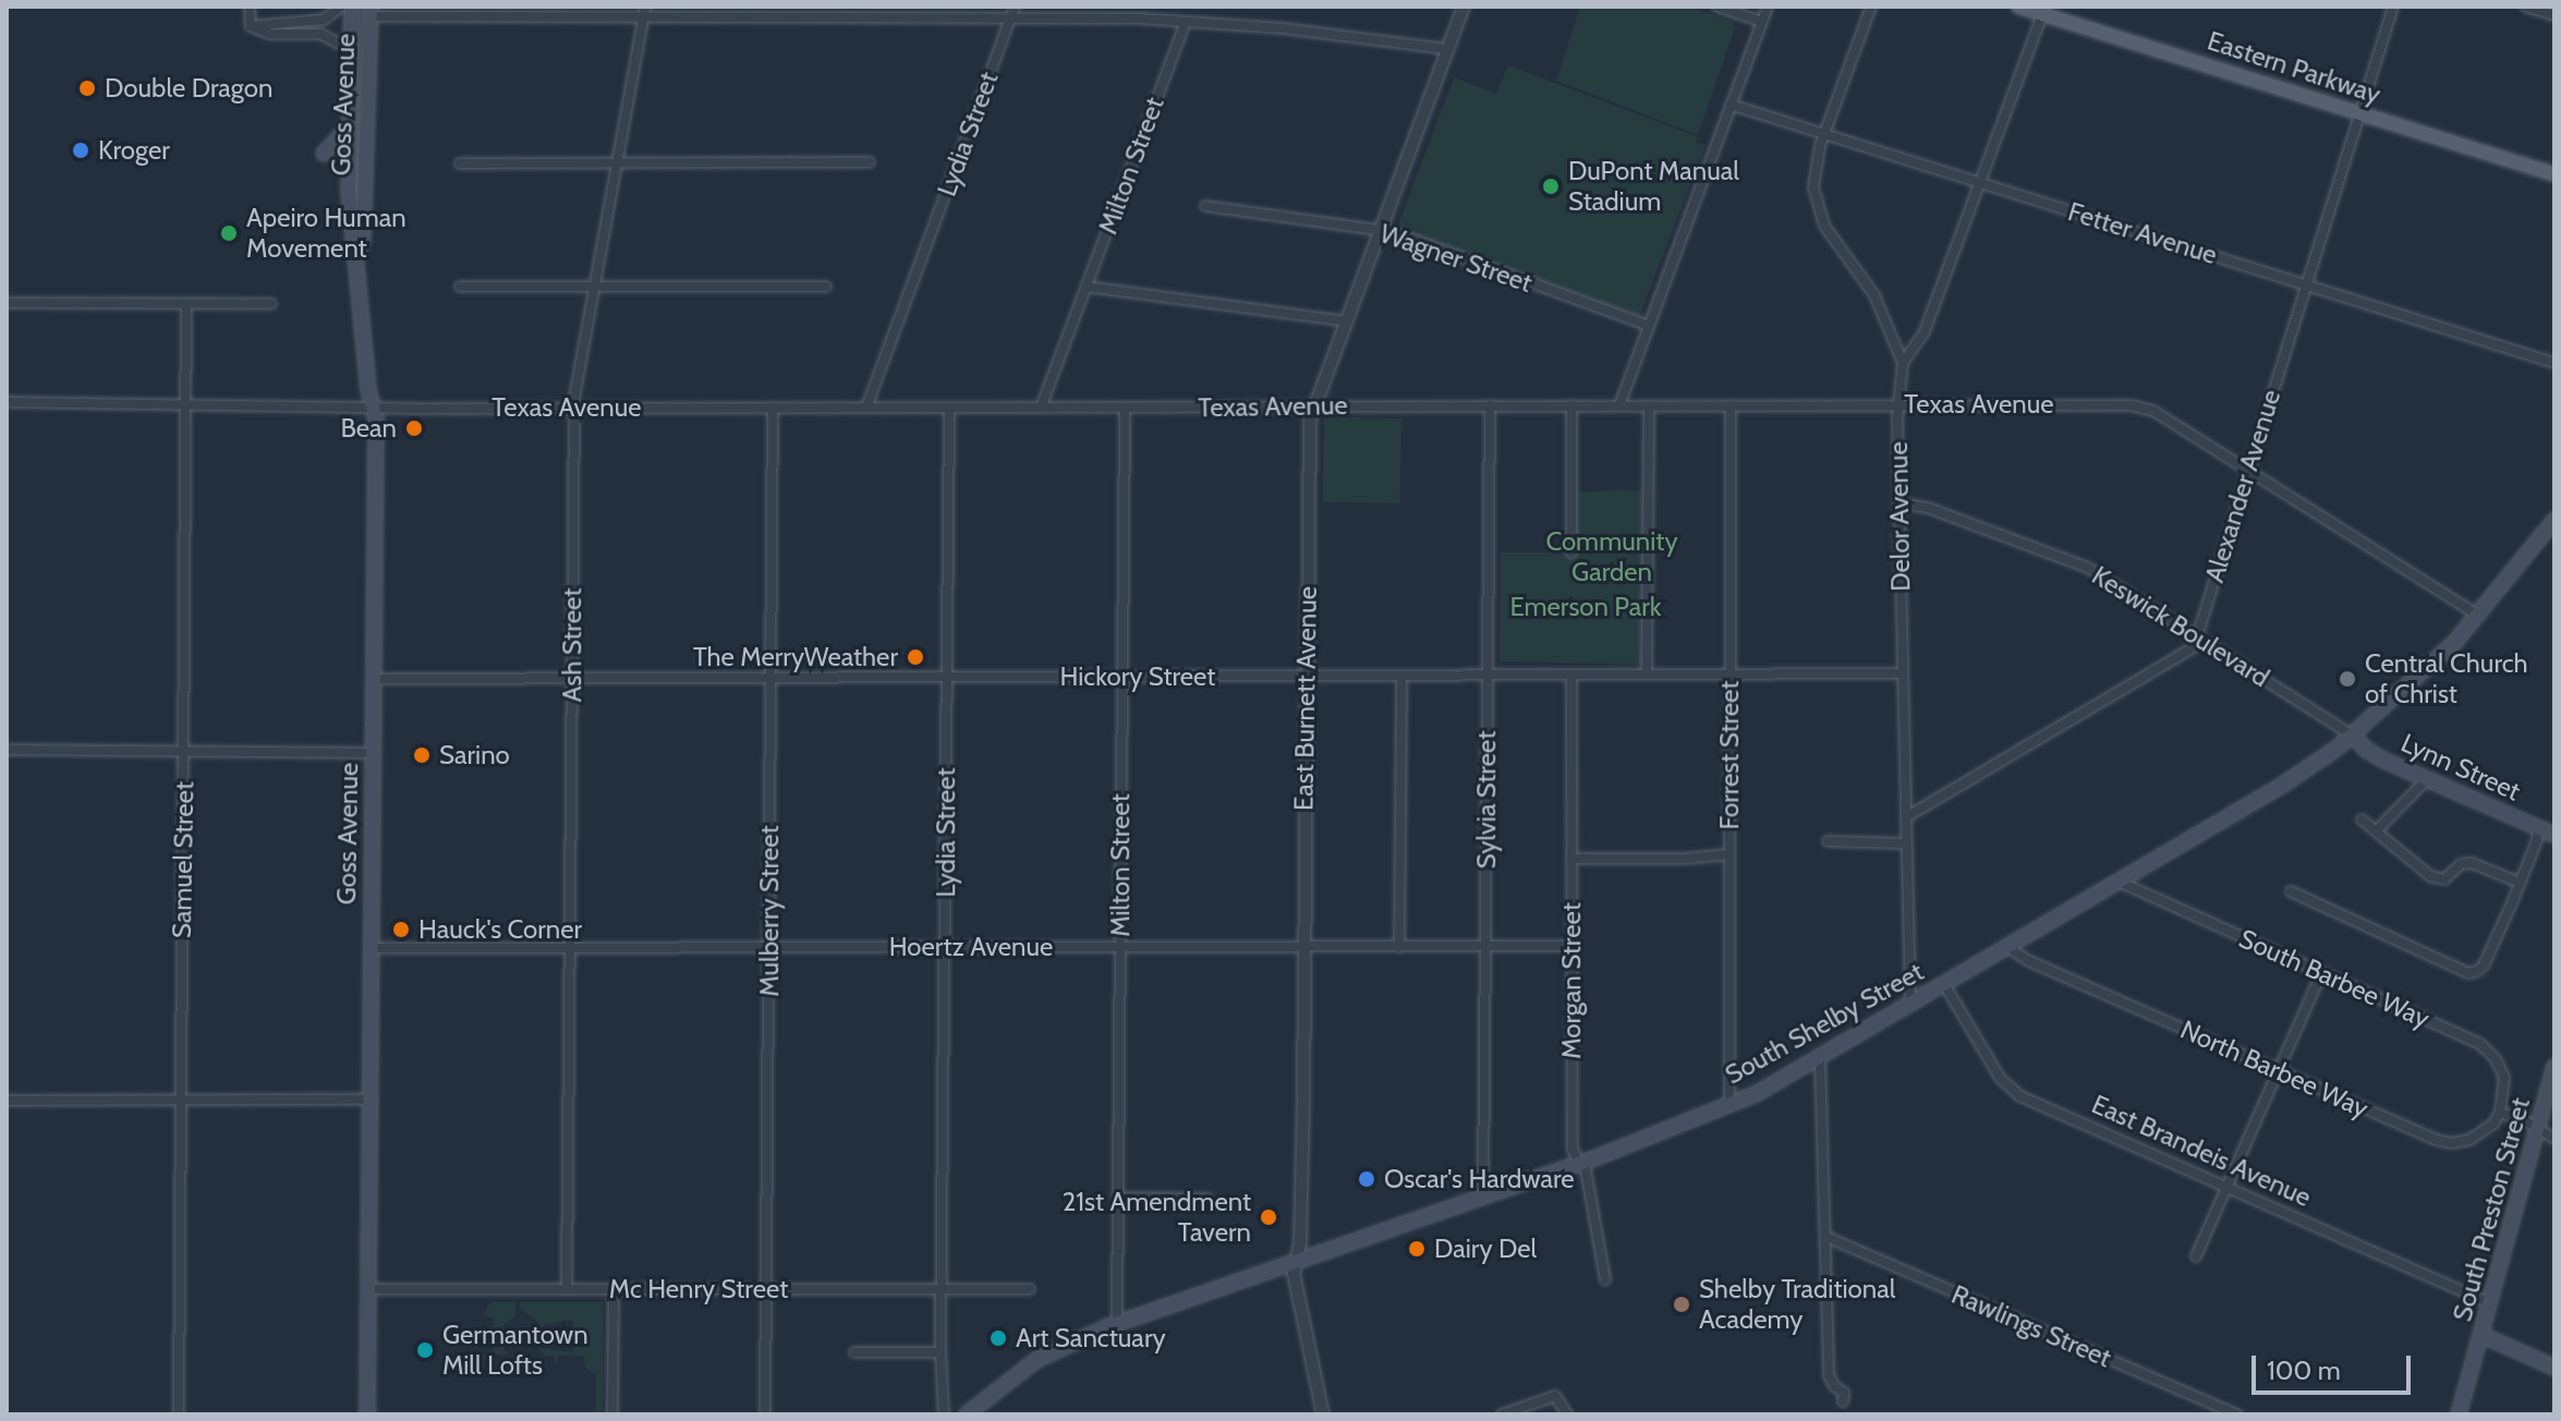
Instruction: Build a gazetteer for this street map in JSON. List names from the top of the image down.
{
  "streets": {
    "main road": [
      "Eastern Parkway",
      "Goss Avenue",
      "Lynn Street",
      "South Shelby Street",
      "South Preston Street"
    ],
    "street": [
      "Lydia Street",
      "Milton Street",
      "Fetter Avenue",
      "Wagner Street",
      "Texas Avenue",
      "Alexander Avenue",
      "Delor Avenue",
      "Keswick Boulevard",
      "Ash Street",
      "Hickory Street",
      "East Burnett Avenue",
      "Forrest Street",
      "Sylvia Street",
      "Samuel Street",
      "Mulberry Street",
      "Hoertz Avenue",
      "South Barbee Way",
      "Morgan Street",
      "North Barbee Way",
      "East Brandeis Avenue",
      "Mc Henry Street",
      "Rawlings Street"
    ]
  },
  "crossings": [
    ["Eastern Parkway", "Alexander Avenue"],
    ["Eastern Parkway", "Delor Avenue"],
    ["Goss Avenue", "Texas Avenue"],
    ["Goss Avenue", "Hickory Street"],
    ["Goss Avenue", "Hoertz Avenue"],
    ["Goss Avenue", "Mc Henry Street"],
    ["Lydia Street", "Texas Avenue"],
    ["Lydia Street", "Hickory Street"],
    ["Lydia Street", "Hoertz Avenue"],
    ["Lydia Street", "Mc Henry Street"],
    ["Milton Street", "Texas Avenue"],
    ["Milton Street", "Hickory Street"],
    ["Milton Street", "Hoertz Avenue"],
    ["Milton Street", "South Shelby Street"],
    ["Fetter Avenue", "Alexander Avenue"],
    ["Fetter Avenue", "Delor Avenue"],
    ["Wagner Street", "East Burnett Avenue"],
    ["Texas Avenue", "Alexander Avenue"],
    ["Texas Avenue", "Delor Avenue"],
    ["Texas Avenue", "Ash Street"],
    ["Texas Avenue", "East Burnett Avenue"],
    ["Texas Avenue", "Forrest Street"],
    ["Texas Avenue", "Sylvia Street"],
    ["Texas Avenue", "Samuel Street"],
    ["Texas Avenue", "Mulberry Street"],
    ["Texas Avenue", "South Shelby Street"],
    ["Alexander Avenue", "Delor Avenue"],
    ["Alexander Avenue", "Keswick Boulevard"],
    ["Delor Avenue", "Keswick Boulevard"],
    ["Delor Avenue", "Hickory Street"],
    ["Delor Avenue", "South Shelby Street"],
    ["Keswick Boulevard", "Lynn Street"],
    ["Keswick Boulevard", "South Shelby Street"],
    ["Ash Street", "Hickory Street"],
    ["Ash Street", "Hoertz Avenue"],
    ["Ash Street", "Mc Henry Street"],
    ["Hickory Street", "East Burnett Avenue"],
    ["Hickory Street", "Forrest Street"],
    ["Hickory Street", "Sylvia Street"],
    ["Hickory Street", "Mulberry Street"],
    ["Hickory Street", "Morgan Street"],
    ["East Burnett Avenue", "Hoertz Avenue"],
    ["East Burnett Avenue", "South Shelby Street"],
    ["Forrest Street", "South Shelby Street"],
    ["Lynn Street", "South Shelby Street"],
    ["Sylvia Street", "Hoertz Avenue"],
    ["Sylvia Street", "South Shelby Street"],
    ["Mulberry Street", "Hoertz Avenue"],
    ["Mulberry Street", "Mc Henry Street"],
    ["Hoertz Avenue", "Morgan Street"],
    ["South Barbee Way", "South Shelby Street"],
    ["South Barbee Way", "North Barbee Way"],
    ["Morgan Street", "South Shelby Street"],
    ["South Shelby Street", "North Barbee Way"],
    ["South Shelby Street", "East Brandeis Avenue"],
    ["East Brandeis Avenue", "South Preston Street"]
  ],
  "parks": ["Community Garden", "Emerson Park"],
  "places": [
    "Double Dragon",
    "Kroger",
    "DuPont Manual Stadium",
    "Apeiro Human Movement",
    "Bean",
    "The MerryWeather",
    "Central Church of Christ",
    "Sarino",
    "Hauck's Corner",
    "Oscar's Hardware",
    "21st Amendment Tavern",
    "Dairy Del",
    "Shelby Traditional Academy",
    "Art Sanctuary",
    "Germantown Mill Lofts"
  ],
  "scale_bar": "100 m"
}
